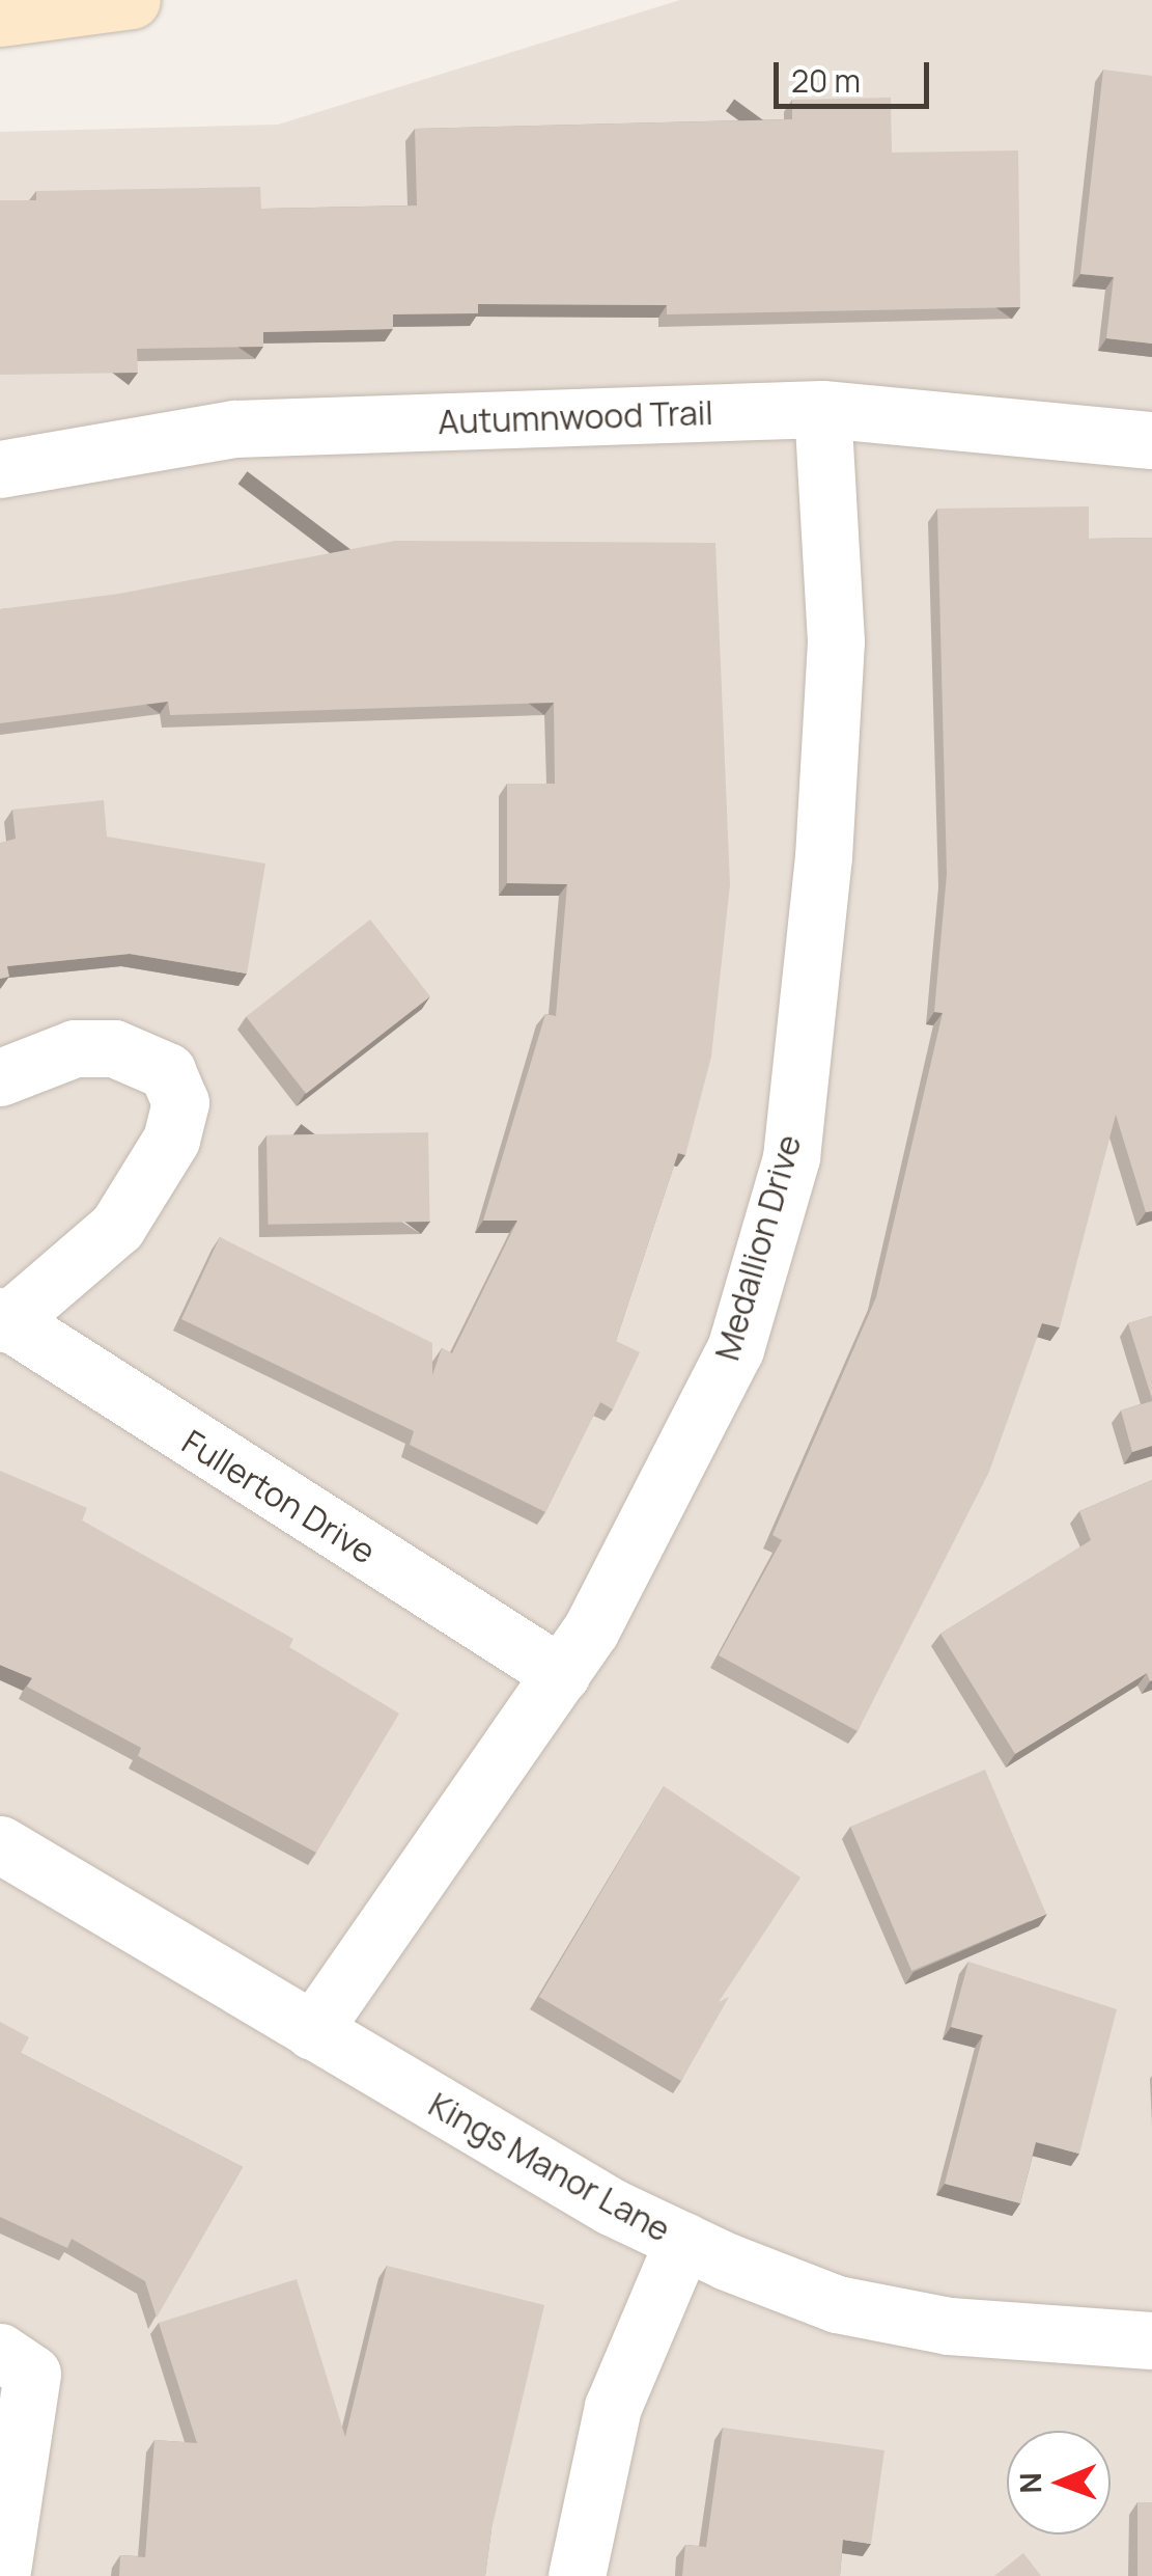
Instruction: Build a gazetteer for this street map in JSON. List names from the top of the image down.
{
  "streets": {
    "street": [
      "Autumnwood Trail",
      "Medallion Drive",
      "Fullerton Drive",
      "Kings Manor Lane"
    ]
  },
  "crossings": [
    ["Autumnwood Trail", "Medallion Drive"],
    ["Medallion Drive", "Fullerton Drive"],
    ["Medallion Drive", "Kings Manor Lane"]
  ],
  "scale_bar": "20 m",
  "north": "left"
}
